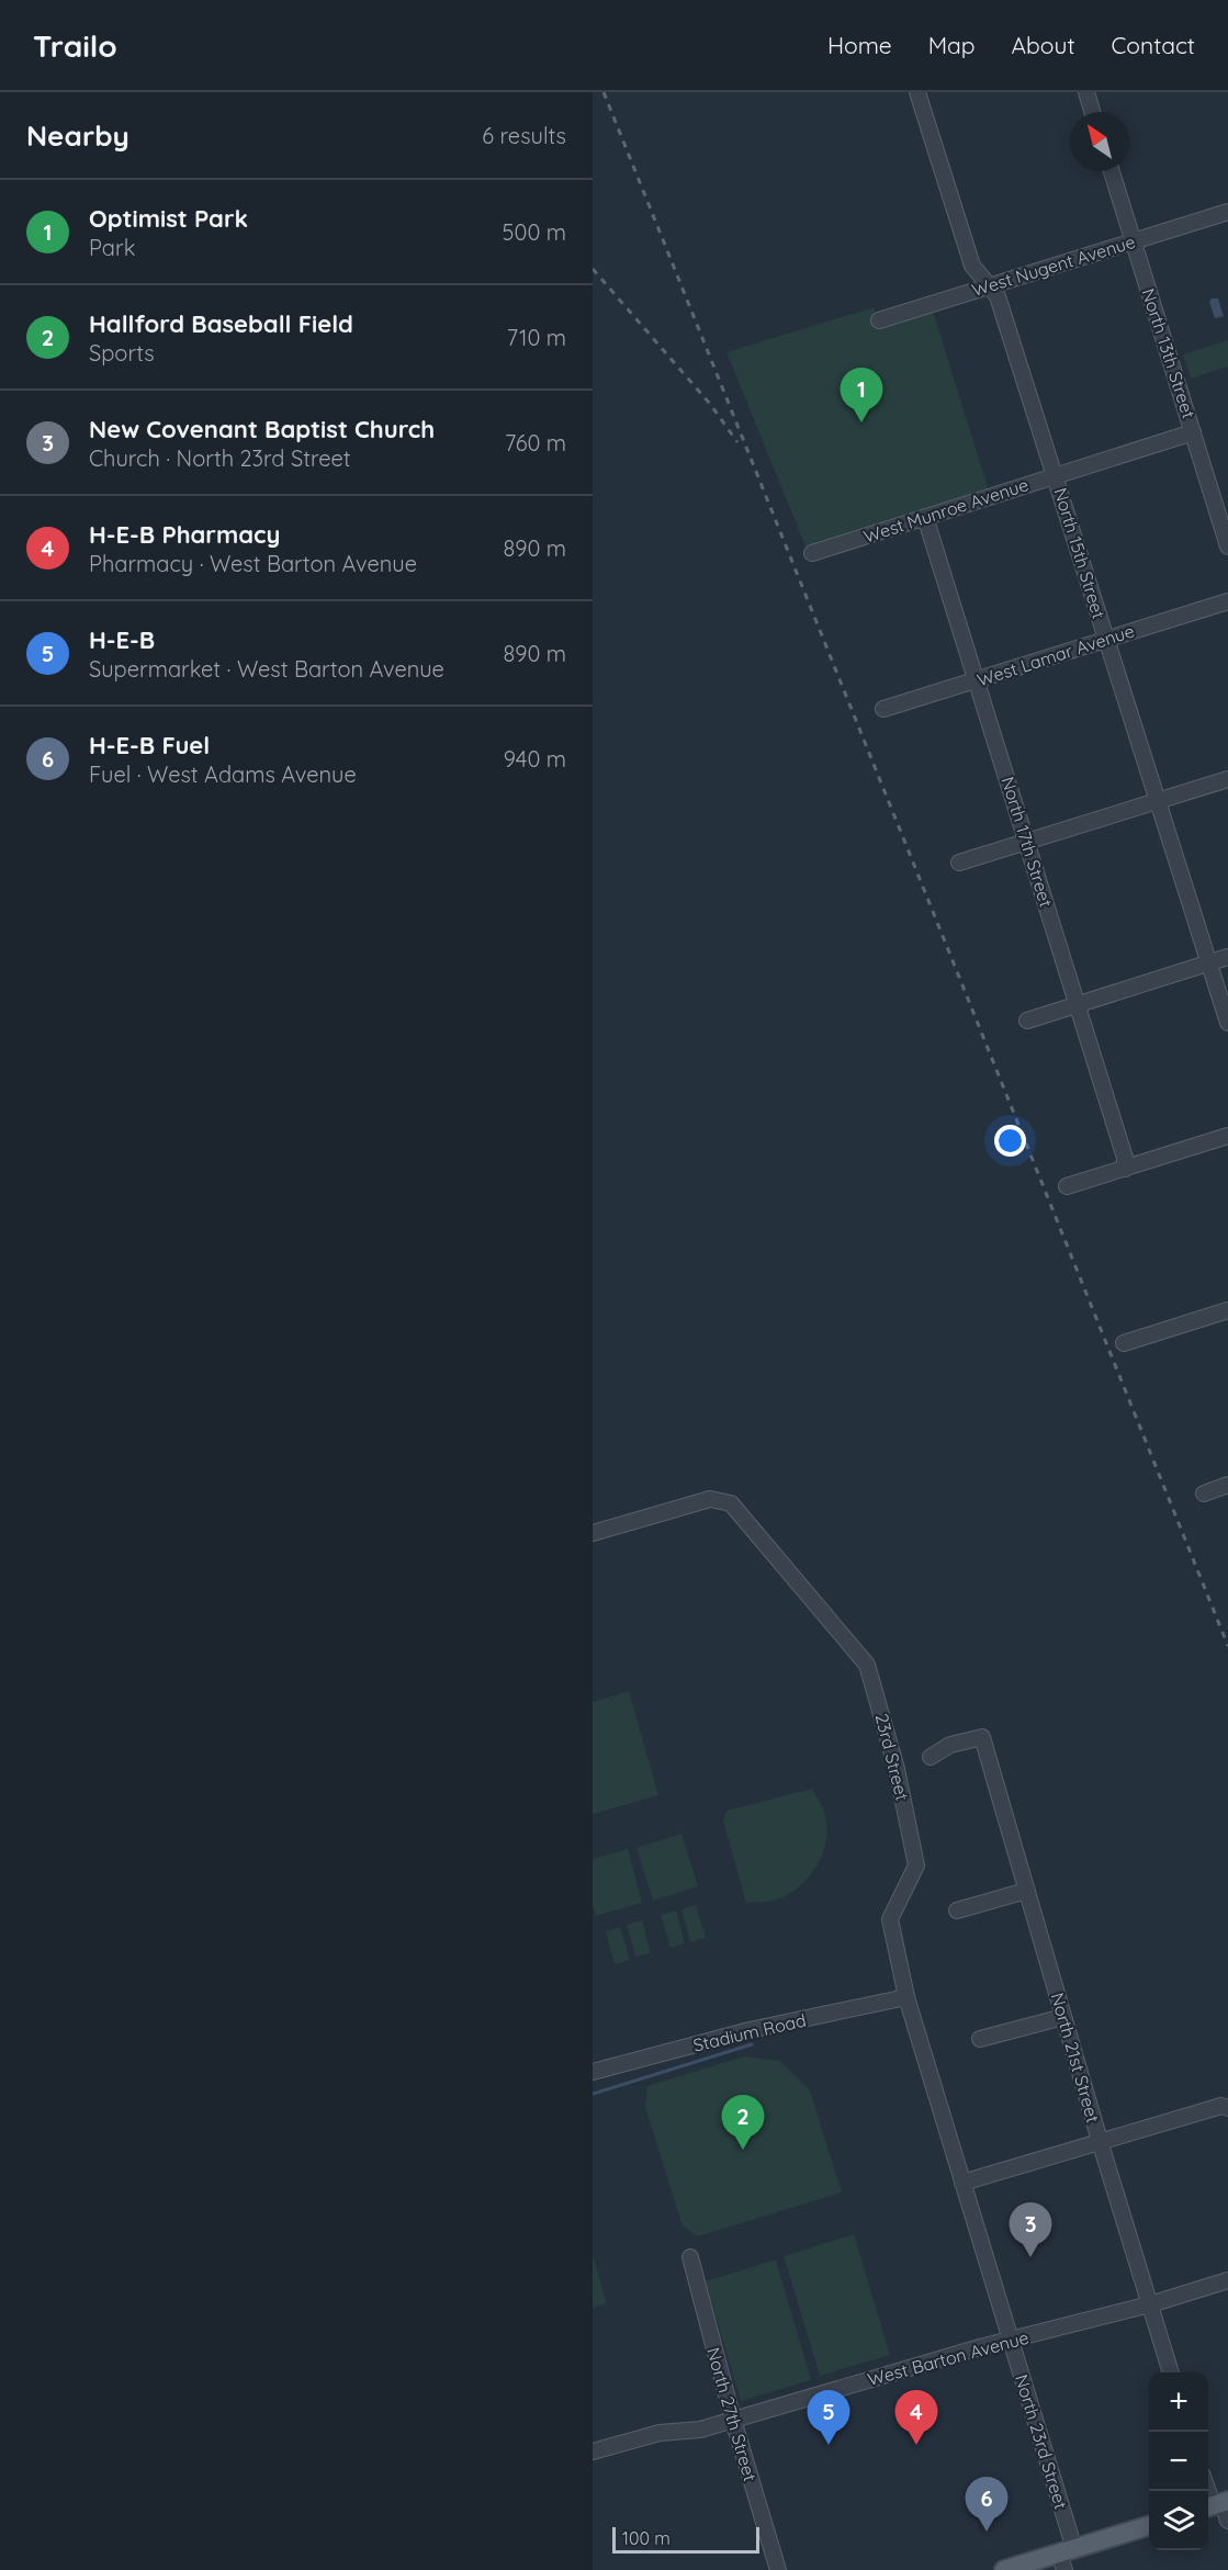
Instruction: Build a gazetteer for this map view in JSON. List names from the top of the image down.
{
  "streets": {
    "street": [
      "West Nugent Avenue",
      "North 13th Street",
      "West Munroe Avenue",
      "North 15th Street",
      "West Lamar Avenue",
      "North 17th Street",
      "23rd Street",
      "Stadium Road",
      "North 21st Street",
      "West Barton Avenue",
      "North 27th Street",
      "North 23rd Street"
    ]
  },
  "crossings": [
    ["West Nugent Avenue", "North 13th Street"],
    ["West Nugent Avenue", "North 15th Street"],
    ["North 13th Street", "West Munroe Avenue"],
    ["West Munroe Avenue", "North 15th Street"],
    ["West Munroe Avenue", "North 17th Street"],
    ["North 15th Street", "West Lamar Avenue"],
    ["West Lamar Avenue", "North 17th Street"],
    ["23rd Street", "Stadium Road"],
    ["23rd Street", "North 23rd Street"],
    ["North 21st Street", "West Barton Avenue"],
    ["West Barton Avenue", "North 27th Street"],
    ["West Barton Avenue", "North 23rd Street"]
  ],
  "scale_bar": "100 m",
  "north": "top left",
  "page": {
    "header": "Trailo",
    "nav": [
      "Home",
      "Map",
      "About",
      "Contact"
    ],
    "heading": ["Nearby", "6 results"],
    "list": [
      {
        "mark": "1",
        "name": "Optimist Park",
        "note": "Park",
        "value": "500 m"
      },
      {
        "mark": "2",
        "name": "Hallford Baseball Field",
        "note": "Sports",
        "value": "710 m"
      },
      {
        "mark": "3",
        "name": "New Covenant Baptist Church",
        "note": "Church · North 23rd Street",
        "value": "760 m"
      },
      {
        "mark": "4",
        "name": "H-E-B Pharmacy",
        "note": "Pharmacy · West Barton Avenue",
        "value": "890 m"
      },
      {
        "mark": "5",
        "name": "H-E-B",
        "note": "Supermarket · West Barton Avenue",
        "value": "890 m"
      },
      {
        "mark": "6",
        "name": "H-E-B Fuel",
        "note": "Fuel · West Adams Avenue",
        "value": "940 m"
      }
    ],
    "pins": [
      "1",
      "2",
      "3",
      "4",
      "5",
      "6"
    ],
    "map_buttons": ["+", "−"],
    "scale": "100 m"
  }
}
